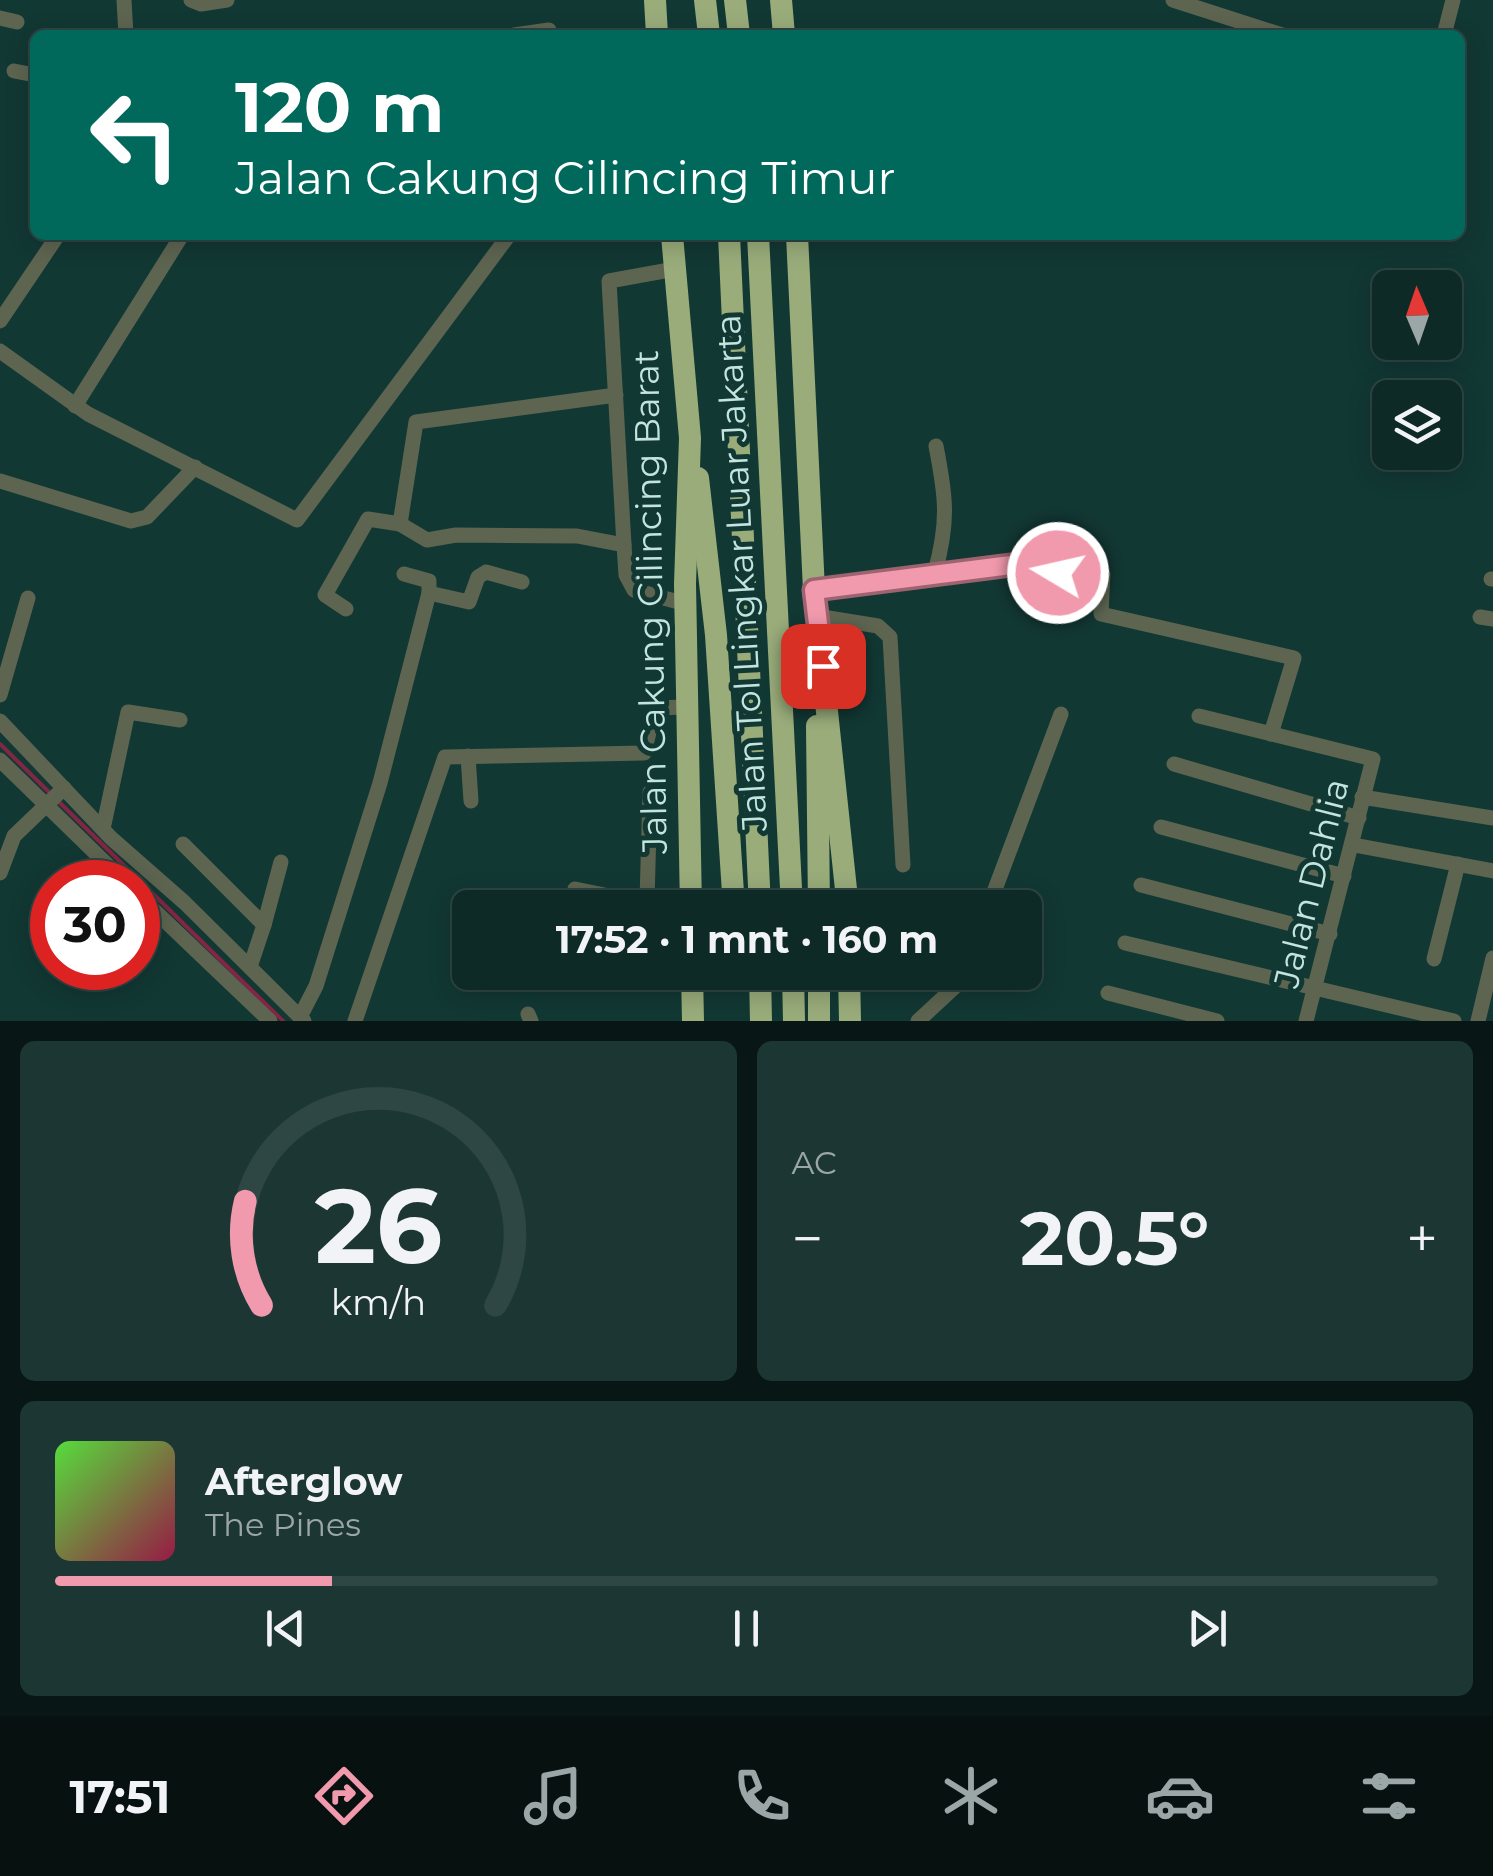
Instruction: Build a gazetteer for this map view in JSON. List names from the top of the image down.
{
  "streets": {
    "highway": ["Jalan Tol Lingkar Luar Jakarta", "Jalan Cakung Cilincing Barat"],
    "street": ["Jalan Dahlia"]
  },
  "north": "top",
  "page": {
    "turn": ["120 m", "Jalan Cakung Cilincing Timur"],
    "limit": "30",
    "trip": "17:52 · 1 mnt · 160 m",
    "tile": "AC",
    "heat": ["−", "20.5°", "+"],
    "song": ["Afterglow", "The Pines"],
    "tabs": "17:51",
    "gauge": ["26", "km/h"]
  }
}
